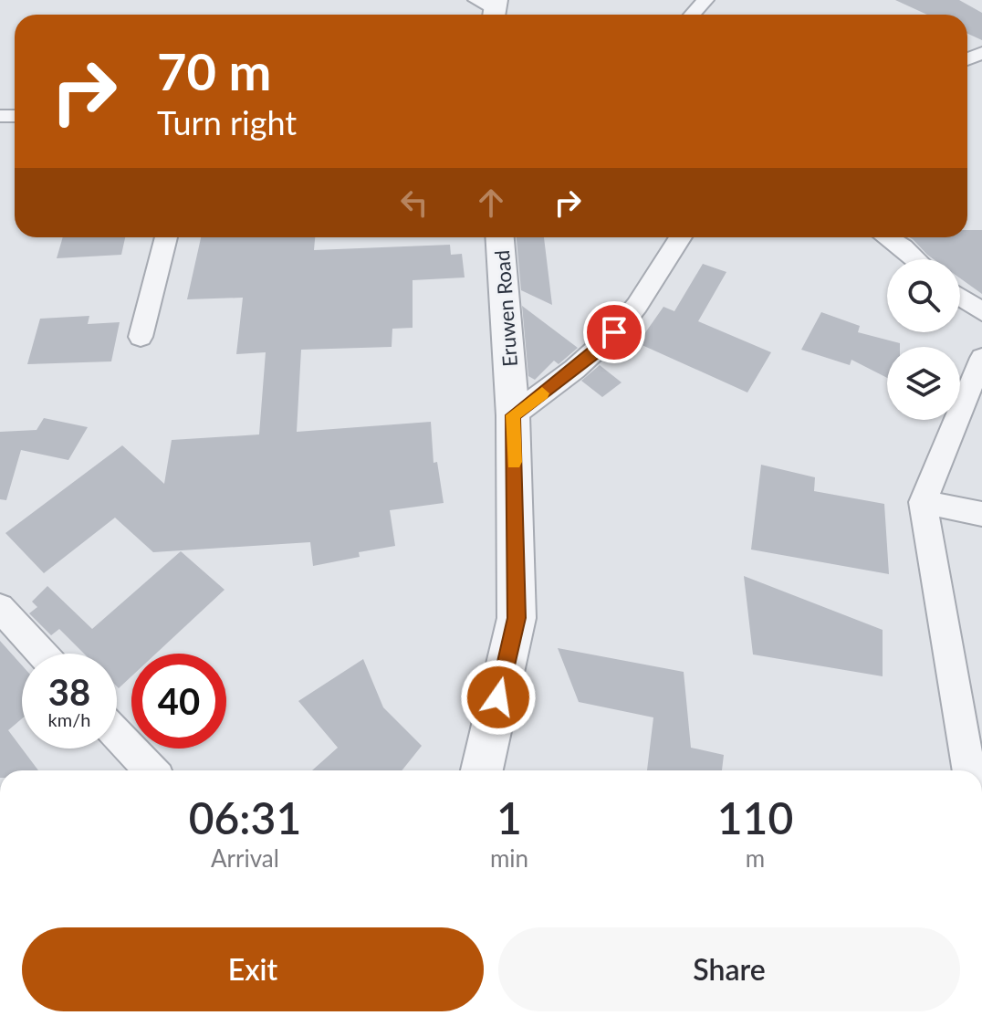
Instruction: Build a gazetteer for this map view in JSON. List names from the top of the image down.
{
  "streets": {
    "street": ["Eruwen Road"]
  },
  "page": {
    "turn": ["70 m", "Turn right"],
    "speed": "38 km/h",
    "limit": "40",
    "eta": [
      "06:31",
      "Arrival",
      "1",
      "min",
      "110",
      "m"
    ],
    "buttons": ["Exit", "Share"]
  }
}
